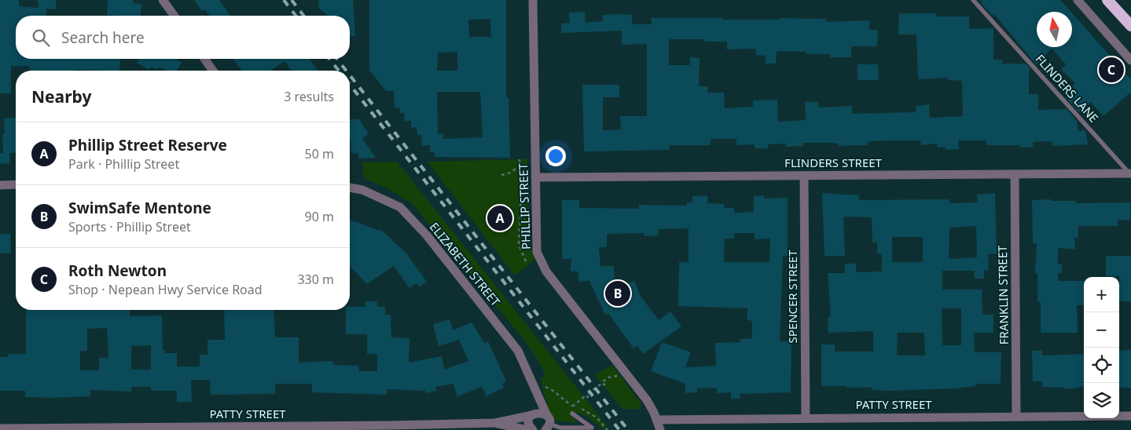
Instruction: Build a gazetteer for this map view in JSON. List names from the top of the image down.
{
  "streets": {
    "street": [
      "FLINDERS STREET",
      "PHILLIP STREET",
      "ELIZABETH STREET",
      "FRANKLIN STREET",
      "SPENCER STREET",
      "PATTY STREET"
    ],
    "lane": ["FLINDERS LANE"]
  },
  "crossings": [
    ["FLINDERS LANE", "FLINDERS STREET"],
    ["FLINDERS STREET", "PHILLIP STREET"],
    ["FLINDERS STREET", "FRANKLIN STREET"],
    ["FLINDERS STREET", "SPENCER STREET"],
    ["PHILLIP STREET", "PATTY STREET"],
    ["ELIZABETH STREET", "PATTY STREET"],
    ["FRANKLIN STREET", "PATTY STREET"],
    ["SPENCER STREET", "PATTY STREET"]
  ],
  "north": "top",
  "page": {
    "search": "Search here",
    "pins": ["C", "A", "B"],
    "heading": ["Nearby", "3 results"],
    "list": [
      {
        "mark": "A",
        "name": "Phillip Street Reserve",
        "note": "Park · Phillip Street",
        "value": "50 m"
      },
      {
        "mark": "B",
        "name": "SwimSafe Mentone",
        "note": "Sports · Phillip Street",
        "value": "90 m"
      },
      {
        "mark": "C",
        "name": "Roth Newton",
        "note": "Shop · Nepean Hwy Service Road",
        "value": "330 m"
      }
    ],
    "map_buttons": ["+", "−"]
  }
}
